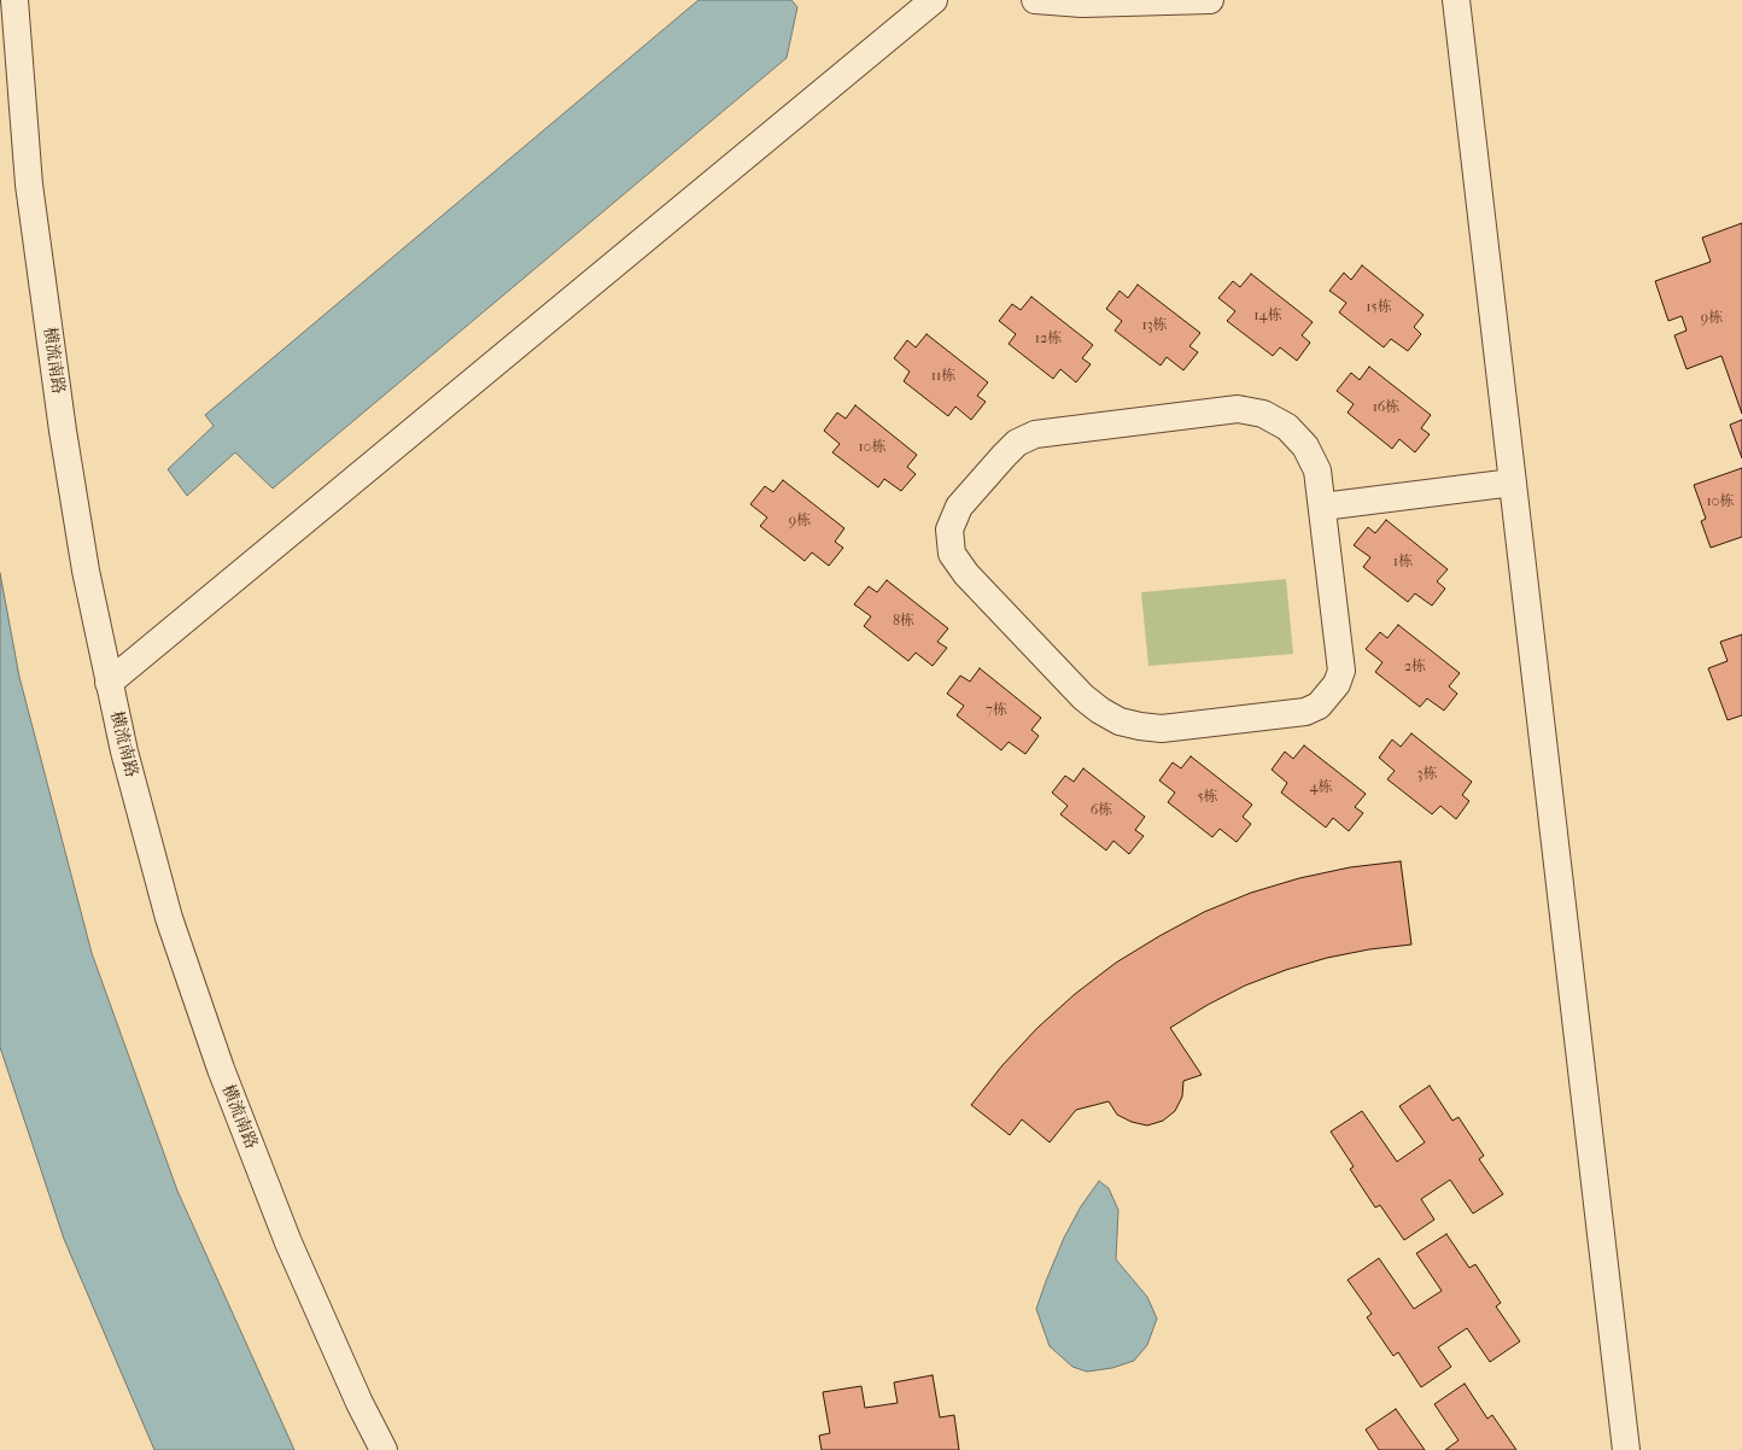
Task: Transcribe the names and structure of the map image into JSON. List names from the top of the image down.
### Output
{
  "streets": {
    "street": ["横流南路"]
  },
  "house_numbers": [
    "15栋",
    "14栋",
    "9栋",
    "13栋",
    "12栋",
    "11栋",
    "16栋",
    "10栋",
    "10栋",
    "9栋",
    "1栋",
    "8栋",
    "2栋",
    "7栋",
    "3栋",
    "4栋",
    "5栋",
    "6栋"
  ]
}
